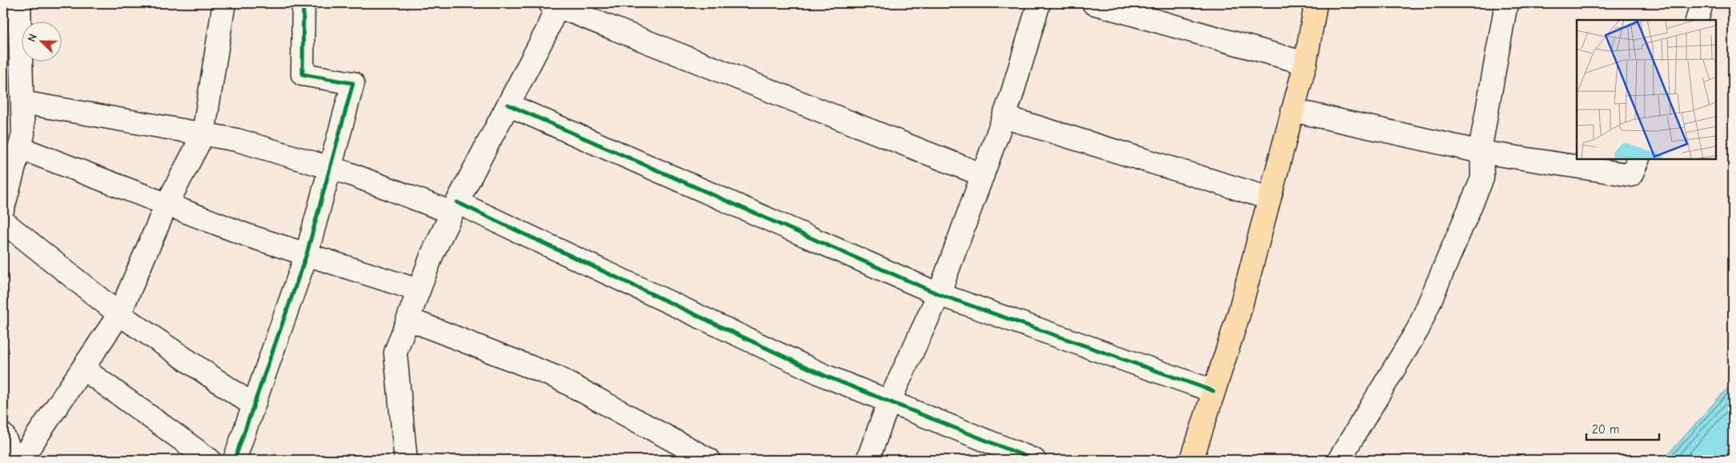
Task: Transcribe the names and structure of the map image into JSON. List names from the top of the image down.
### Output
{
  "scale_bar": "20 m",
  "north": "left"
}
